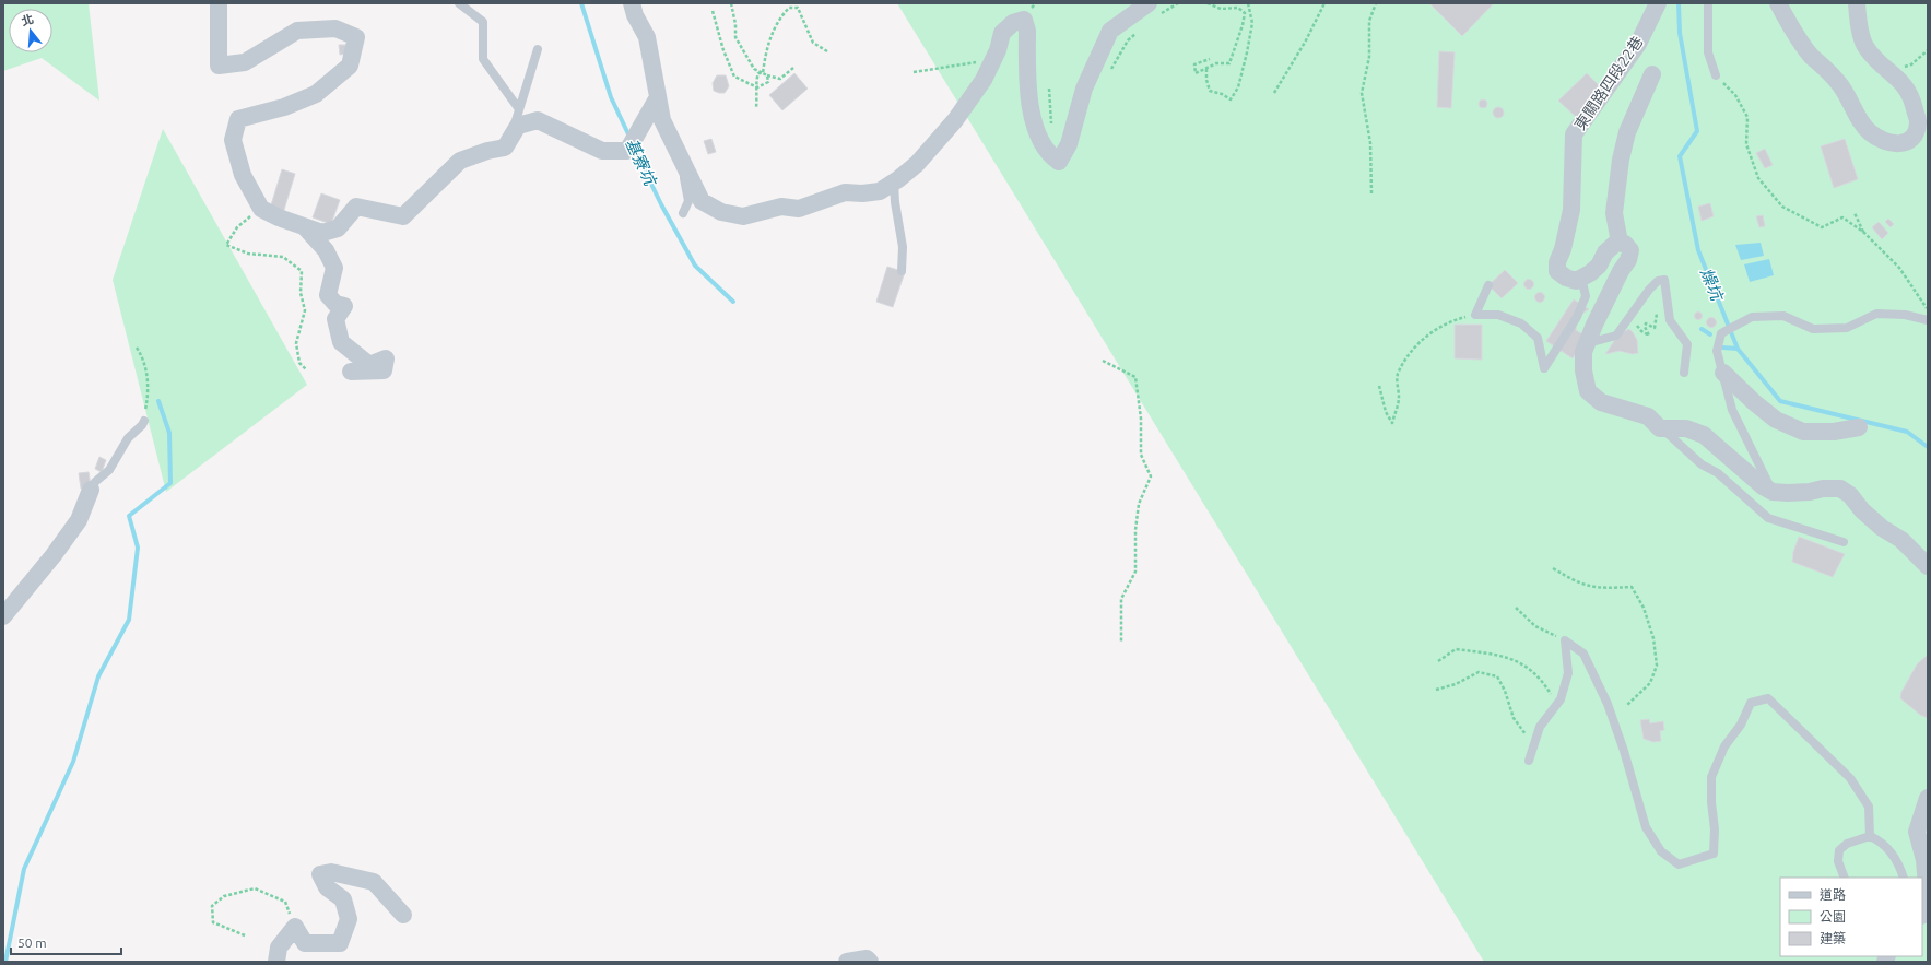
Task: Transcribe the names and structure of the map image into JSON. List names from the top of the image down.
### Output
{
  "streets": {
    "street": ["東關路四段22巷"]
  },
  "water": ["基寮坑", "燥坑"],
  "legend": ["道路", "公園", "建築"],
  "scale_bar": "50 m",
  "north": "top"
}
